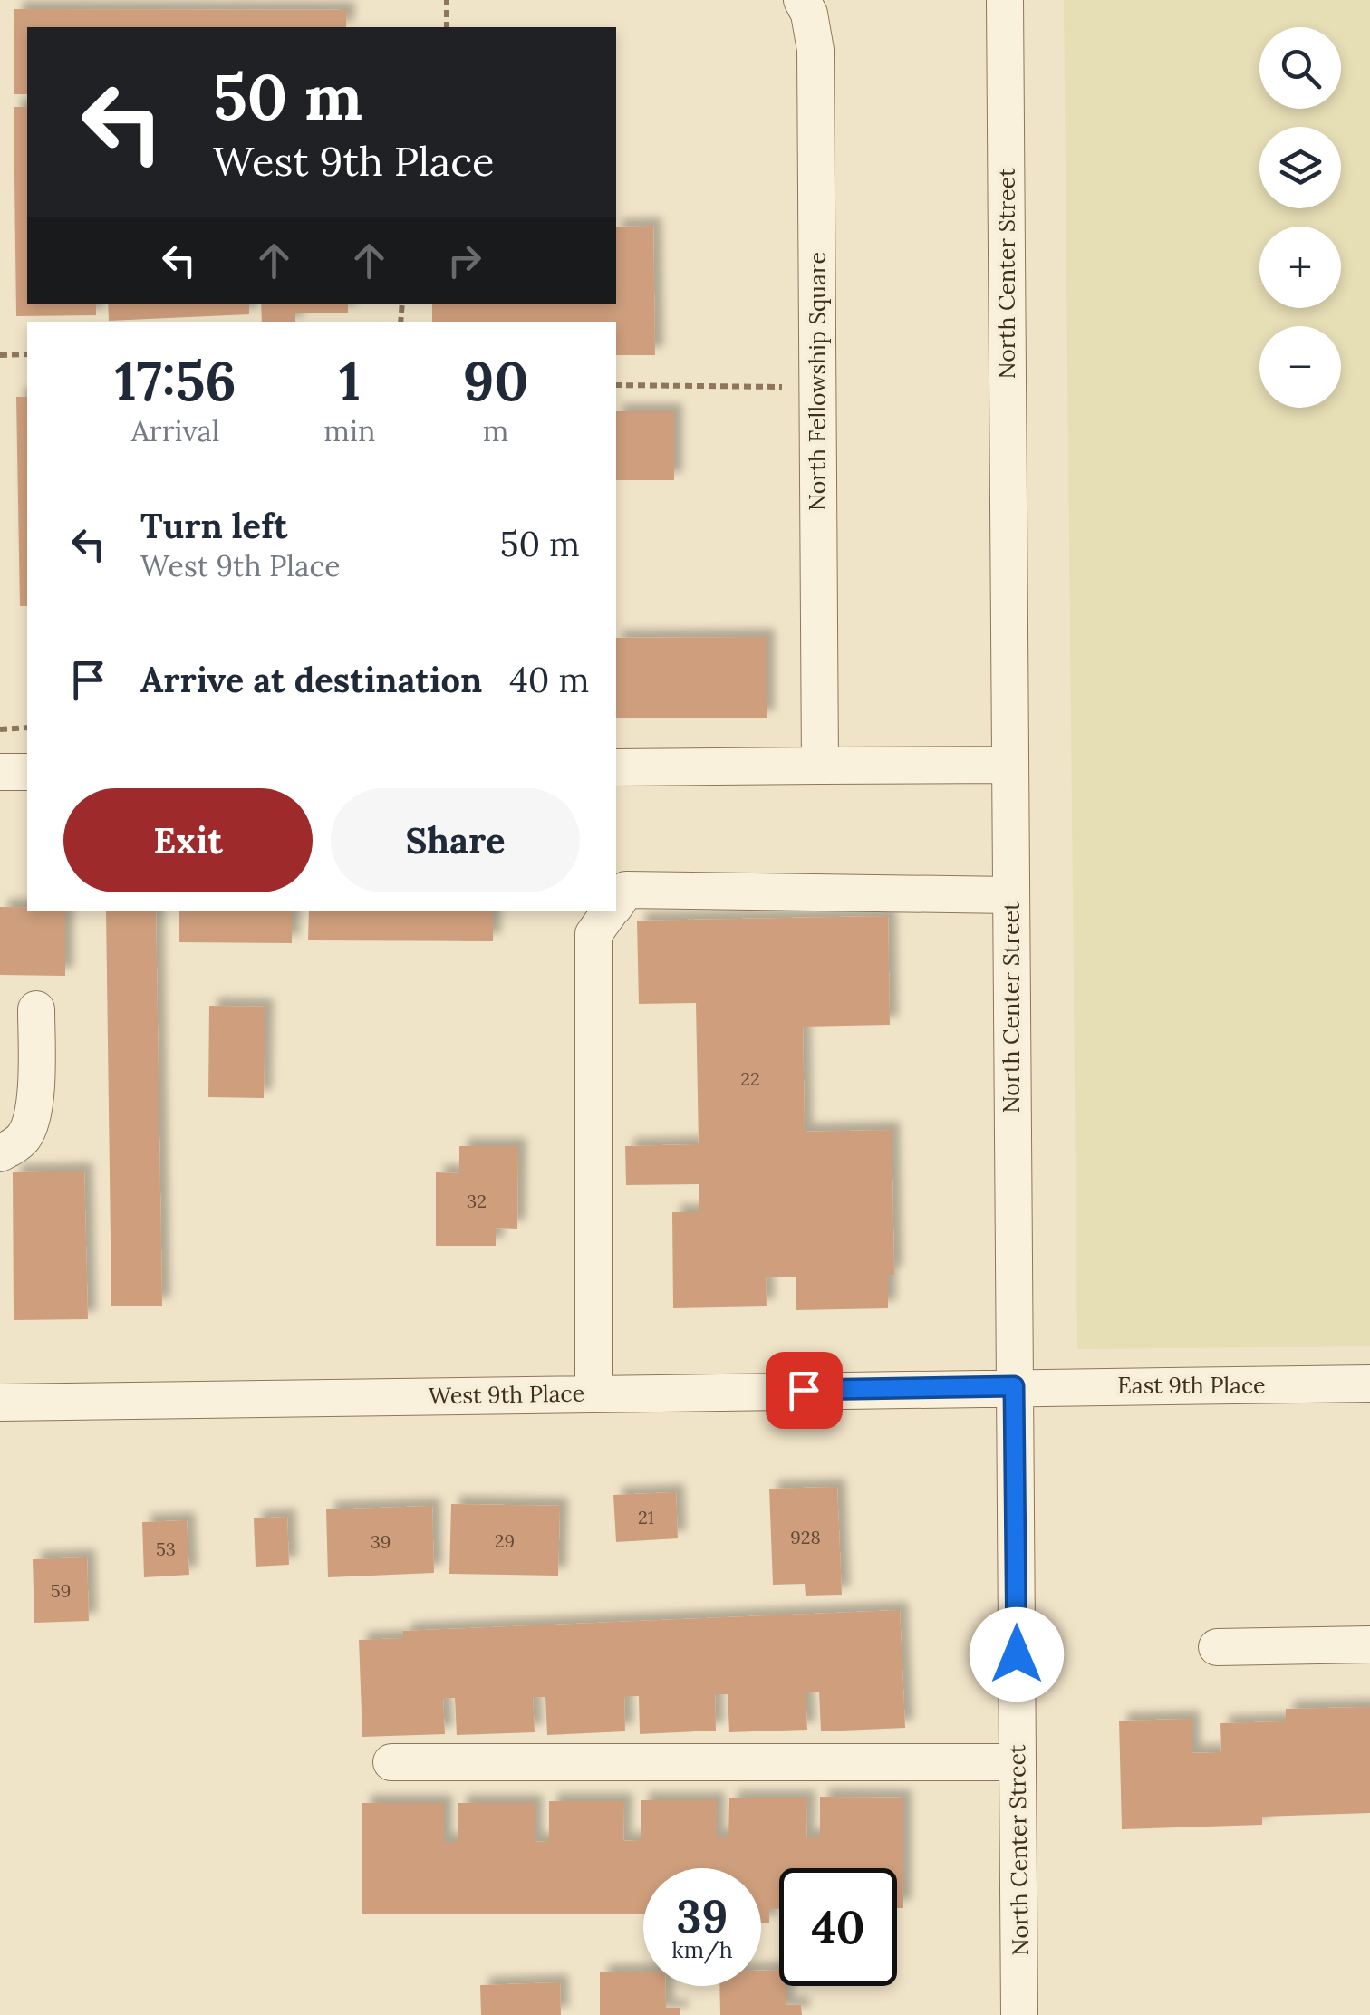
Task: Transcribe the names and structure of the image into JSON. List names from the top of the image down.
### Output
{
  "streets": {
    "street": [
      "North Center Street",
      "North Fellowship Square",
      "East 9th Place",
      "West 9th Place"
    ]
  },
  "crossings": [
    ["North Center Street", "East 9th Place"],
    ["North Center Street", "West 9th Place"],
    ["East 9th Place", "West 9th Place"]
  ],
  "house_numbers": [
    "22",
    "32",
    "21",
    "928",
    "29",
    "39",
    "53",
    "59"
  ],
  "page": {
    "map_buttons": ["+", "−"],
    "turn": ["50 m", "West 9th Place"],
    "eta": [
      "17:56",
      "Arrival",
      "1",
      "min",
      "90",
      "m"
    ],
    "list": [
      {
        "name": "Turn left",
        "note": "West 9th Place",
        "value": "50 m"
      },
      {
        "name": "Arrive at destination",
        "value": "40 m"
      }
    ],
    "buttons": ["Exit", "Share"],
    "speed": "39 km/h",
    "limit": "40"
  }
}
